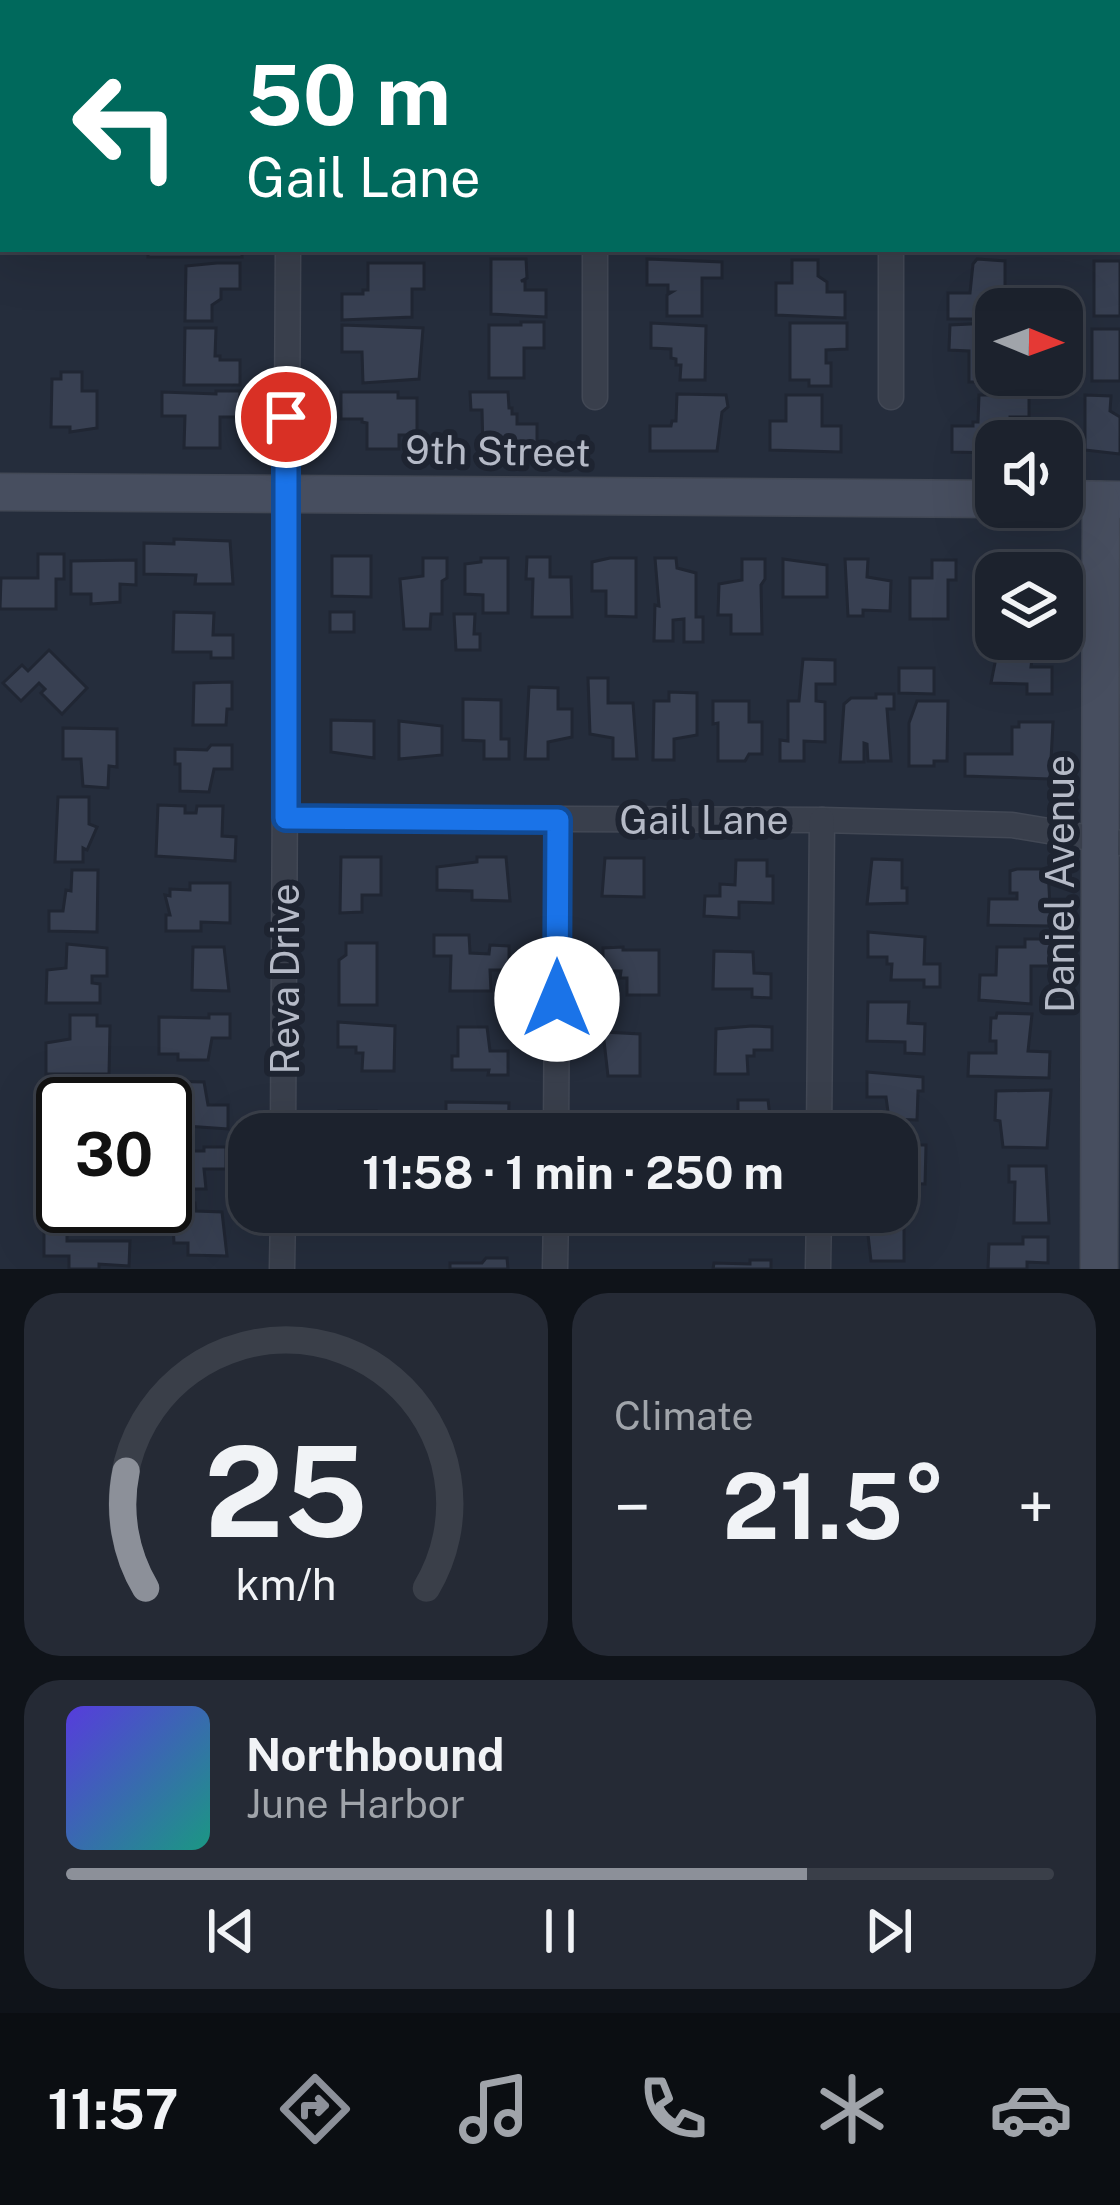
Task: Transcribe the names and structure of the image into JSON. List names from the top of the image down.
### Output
{
  "streets": {
    "street": [
      "9th Street",
      "Gail Lane",
      "Daniel Avenue",
      "Reva Drive"
    ]
  },
  "crossings": [
    ["9th Street", "Reva Drive"],
    ["Gail Lane", "Daniel Avenue"],
    ["Gail Lane", "Reva Drive"]
  ],
  "north": "right",
  "page": {
    "turn": ["50 m", "Gail Lane"],
    "limit": "30",
    "trip": "11:58 · 1 min · 250 m",
    "tile": "Climate",
    "heat": ["−", "21.5°", "+"],
    "song": ["Northbound", "June Harbor"],
    "tabs": "11:57",
    "gauge": ["25", "km/h"]
  }
}
